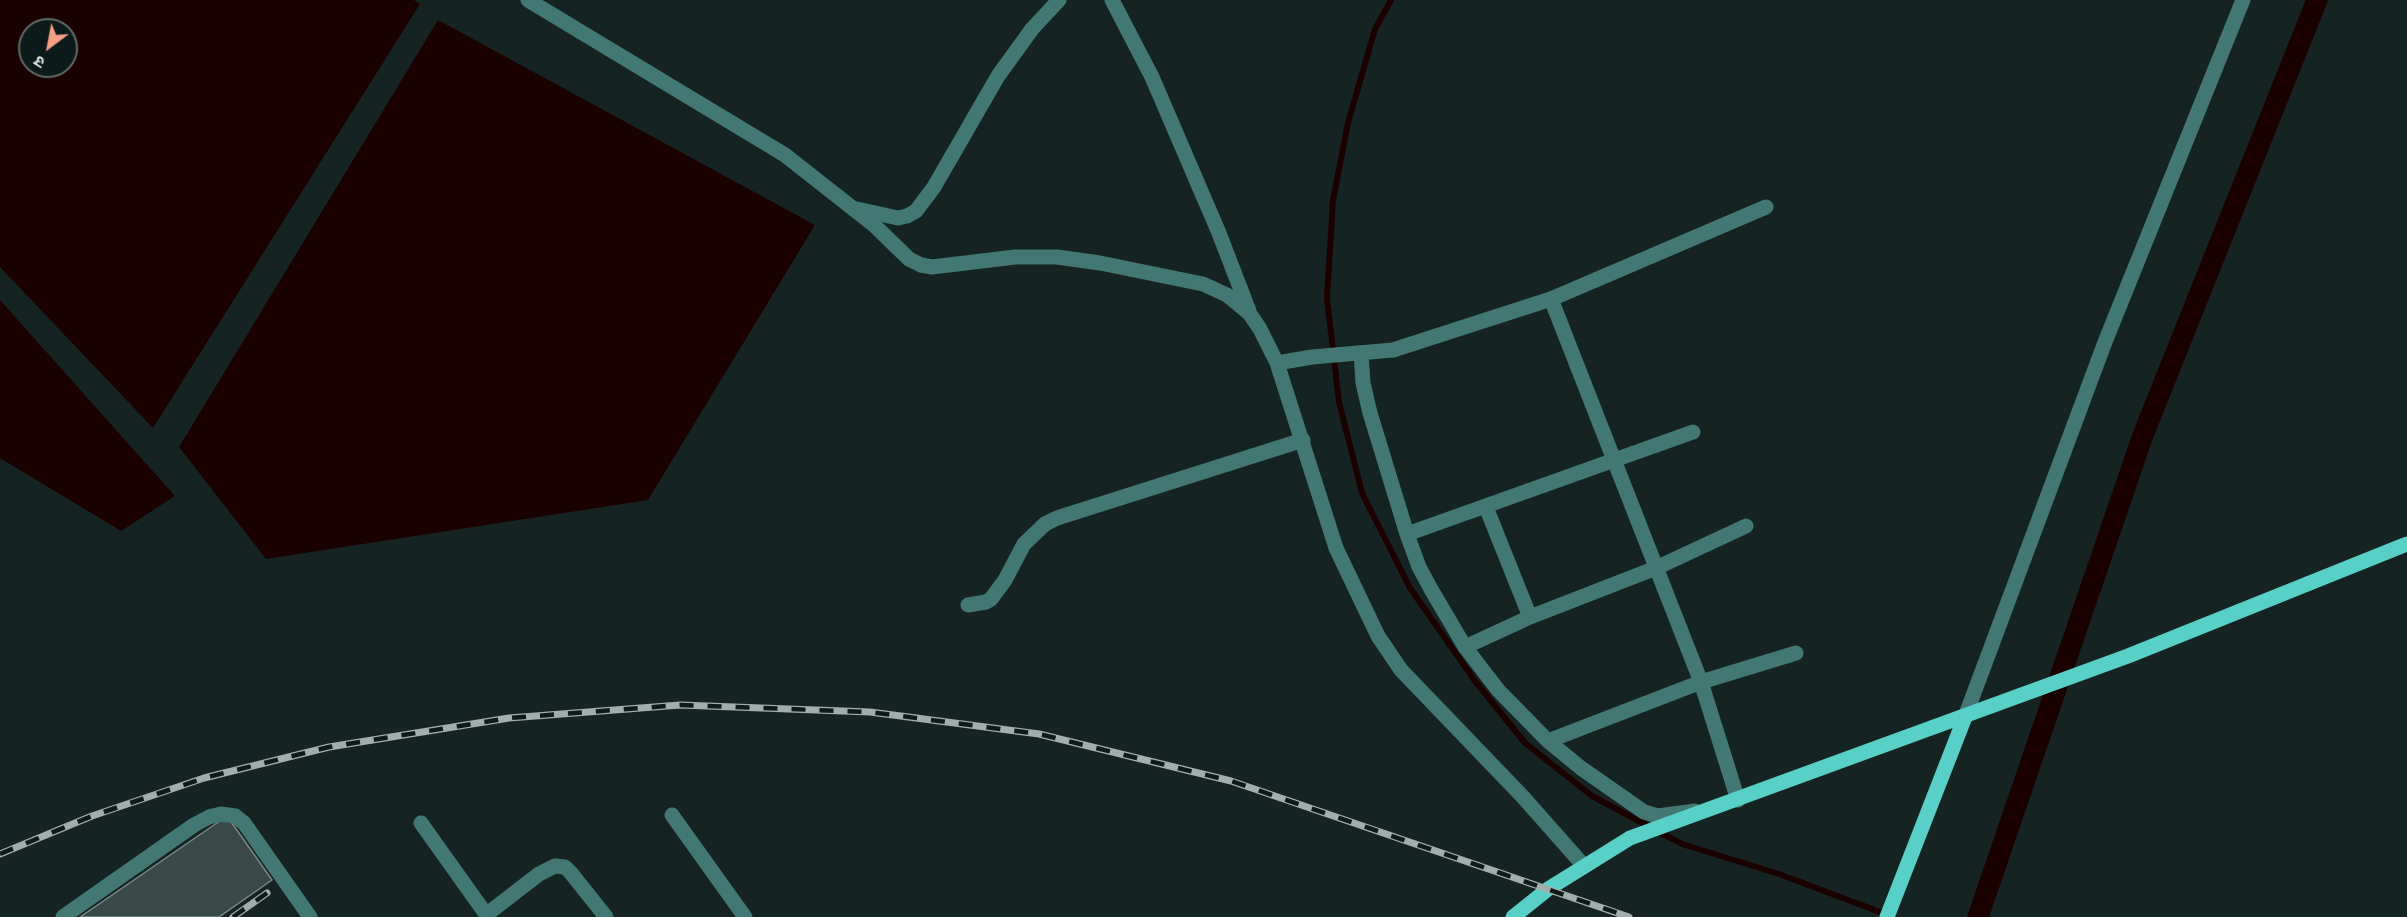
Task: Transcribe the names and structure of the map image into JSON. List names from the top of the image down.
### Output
{
  "north": "bottom left"
}
